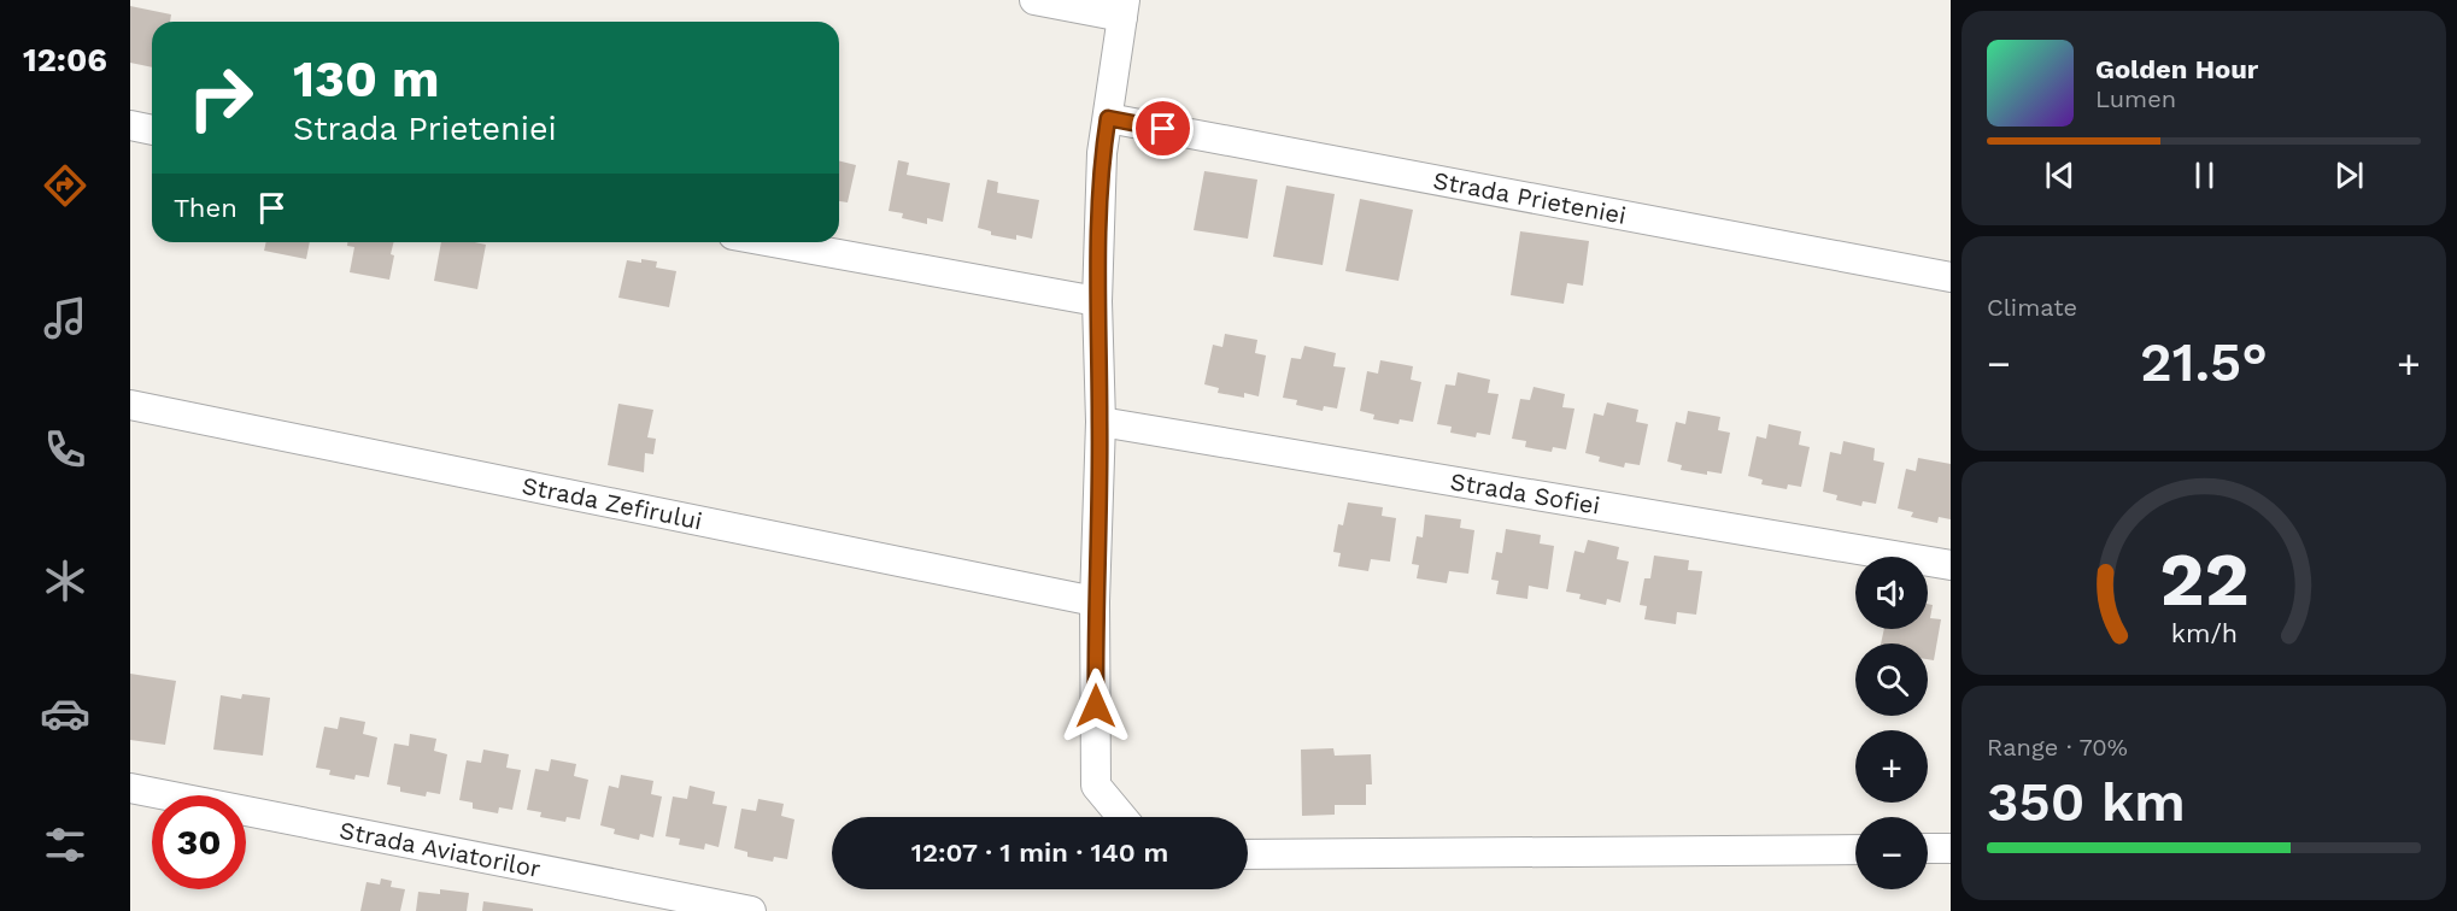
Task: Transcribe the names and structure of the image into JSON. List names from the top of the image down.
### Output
{
  "streets": {
    "street": [
      "Strada Prieteniei",
      "Strada Sofiei",
      "Strada Zefirului",
      "Strada Aviatorilor"
    ]
  },
  "page": {
    "tabs": "12:06",
    "turn": ["130 m", "Strada Prieteniei"],
    "song": ["Golden Hour", "Lumen"],
    "then": "Then",
    "tile": [
      "Climate",
      ["Range · 70%", "350 km"]
    ],
    "heat": ["−", "21.5°", "+"],
    "map_buttons": ["+", "−"],
    "limit": "30",
    "trip": "12:07 · 1 min · 140 m",
    "gauge": ["22", "km/h"]
  }
}
